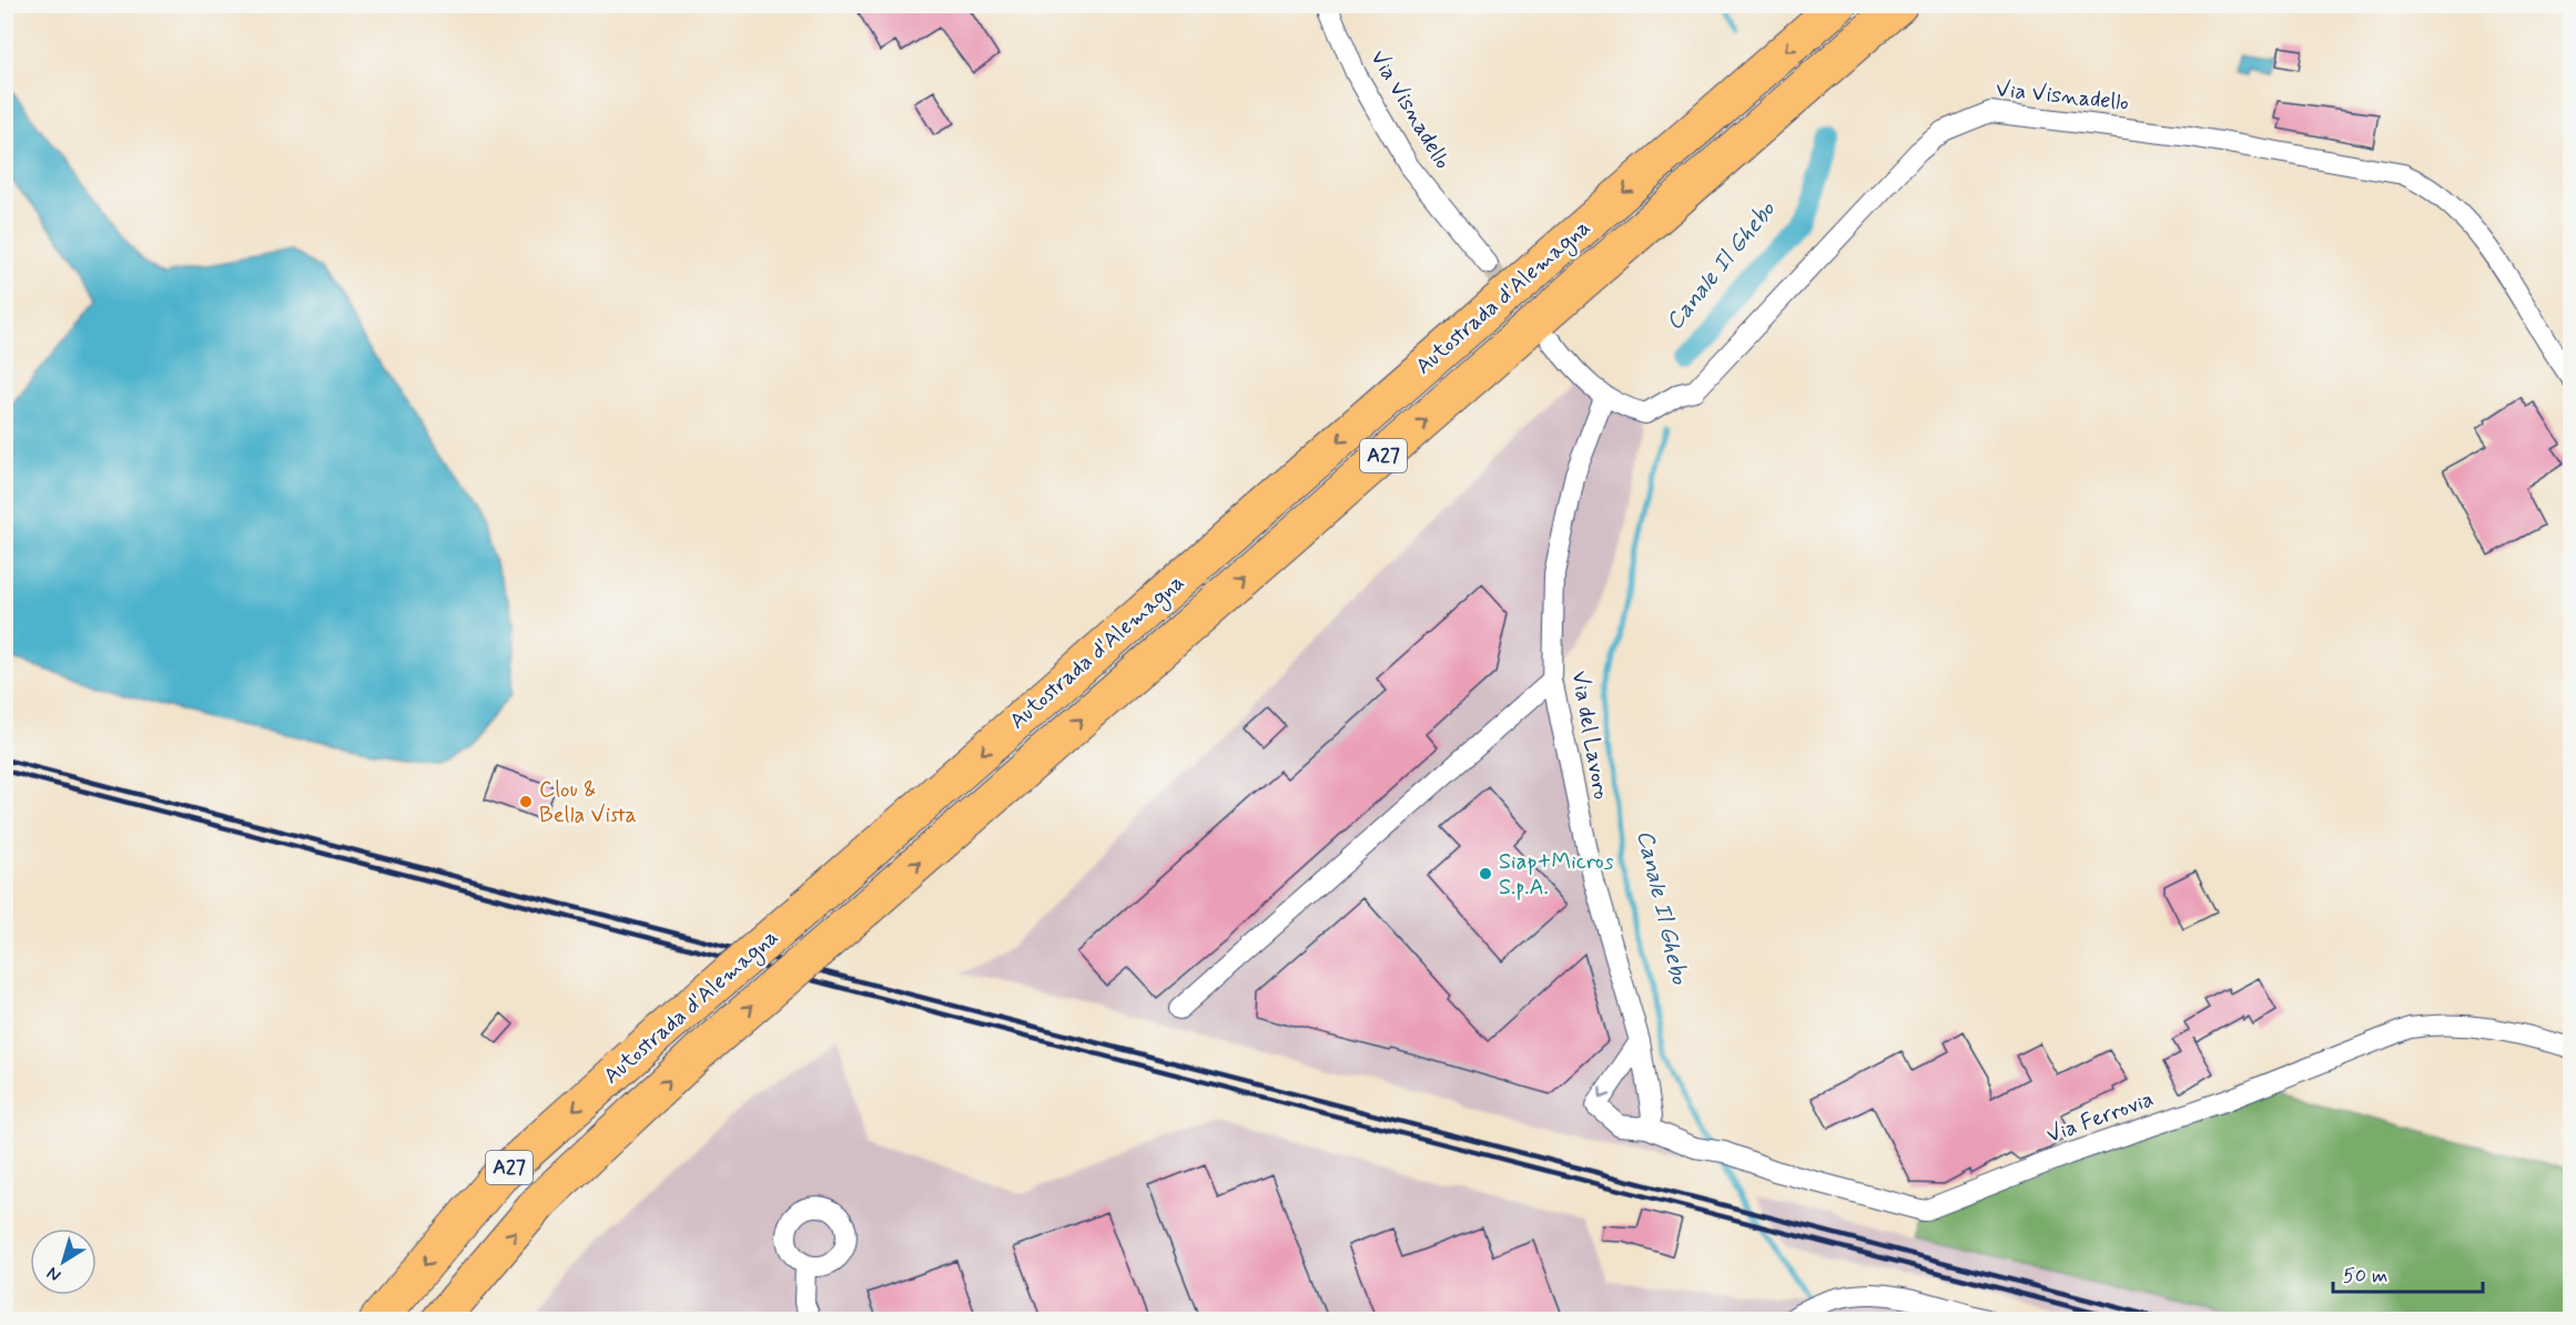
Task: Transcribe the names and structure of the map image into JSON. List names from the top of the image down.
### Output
{
  "streets": {
    "highway": ["Autostrada d'Alemagna", "A27"],
    "street": ["Via Visnadello", "Via del Lavoro", "Via Ferrovia"]
  },
  "crossings": [
    ["Via Visnadello", "Via del Lavoro"],
    ["Via del Lavoro", "Via Ferrovia"]
  ],
  "water": ["Canale Il Ghebo"],
  "places": ["Clou & Bella Vista", "Siap+Micros S.p.A."],
  "scale_bar": "50 m",
  "north": "bottom left"
}
